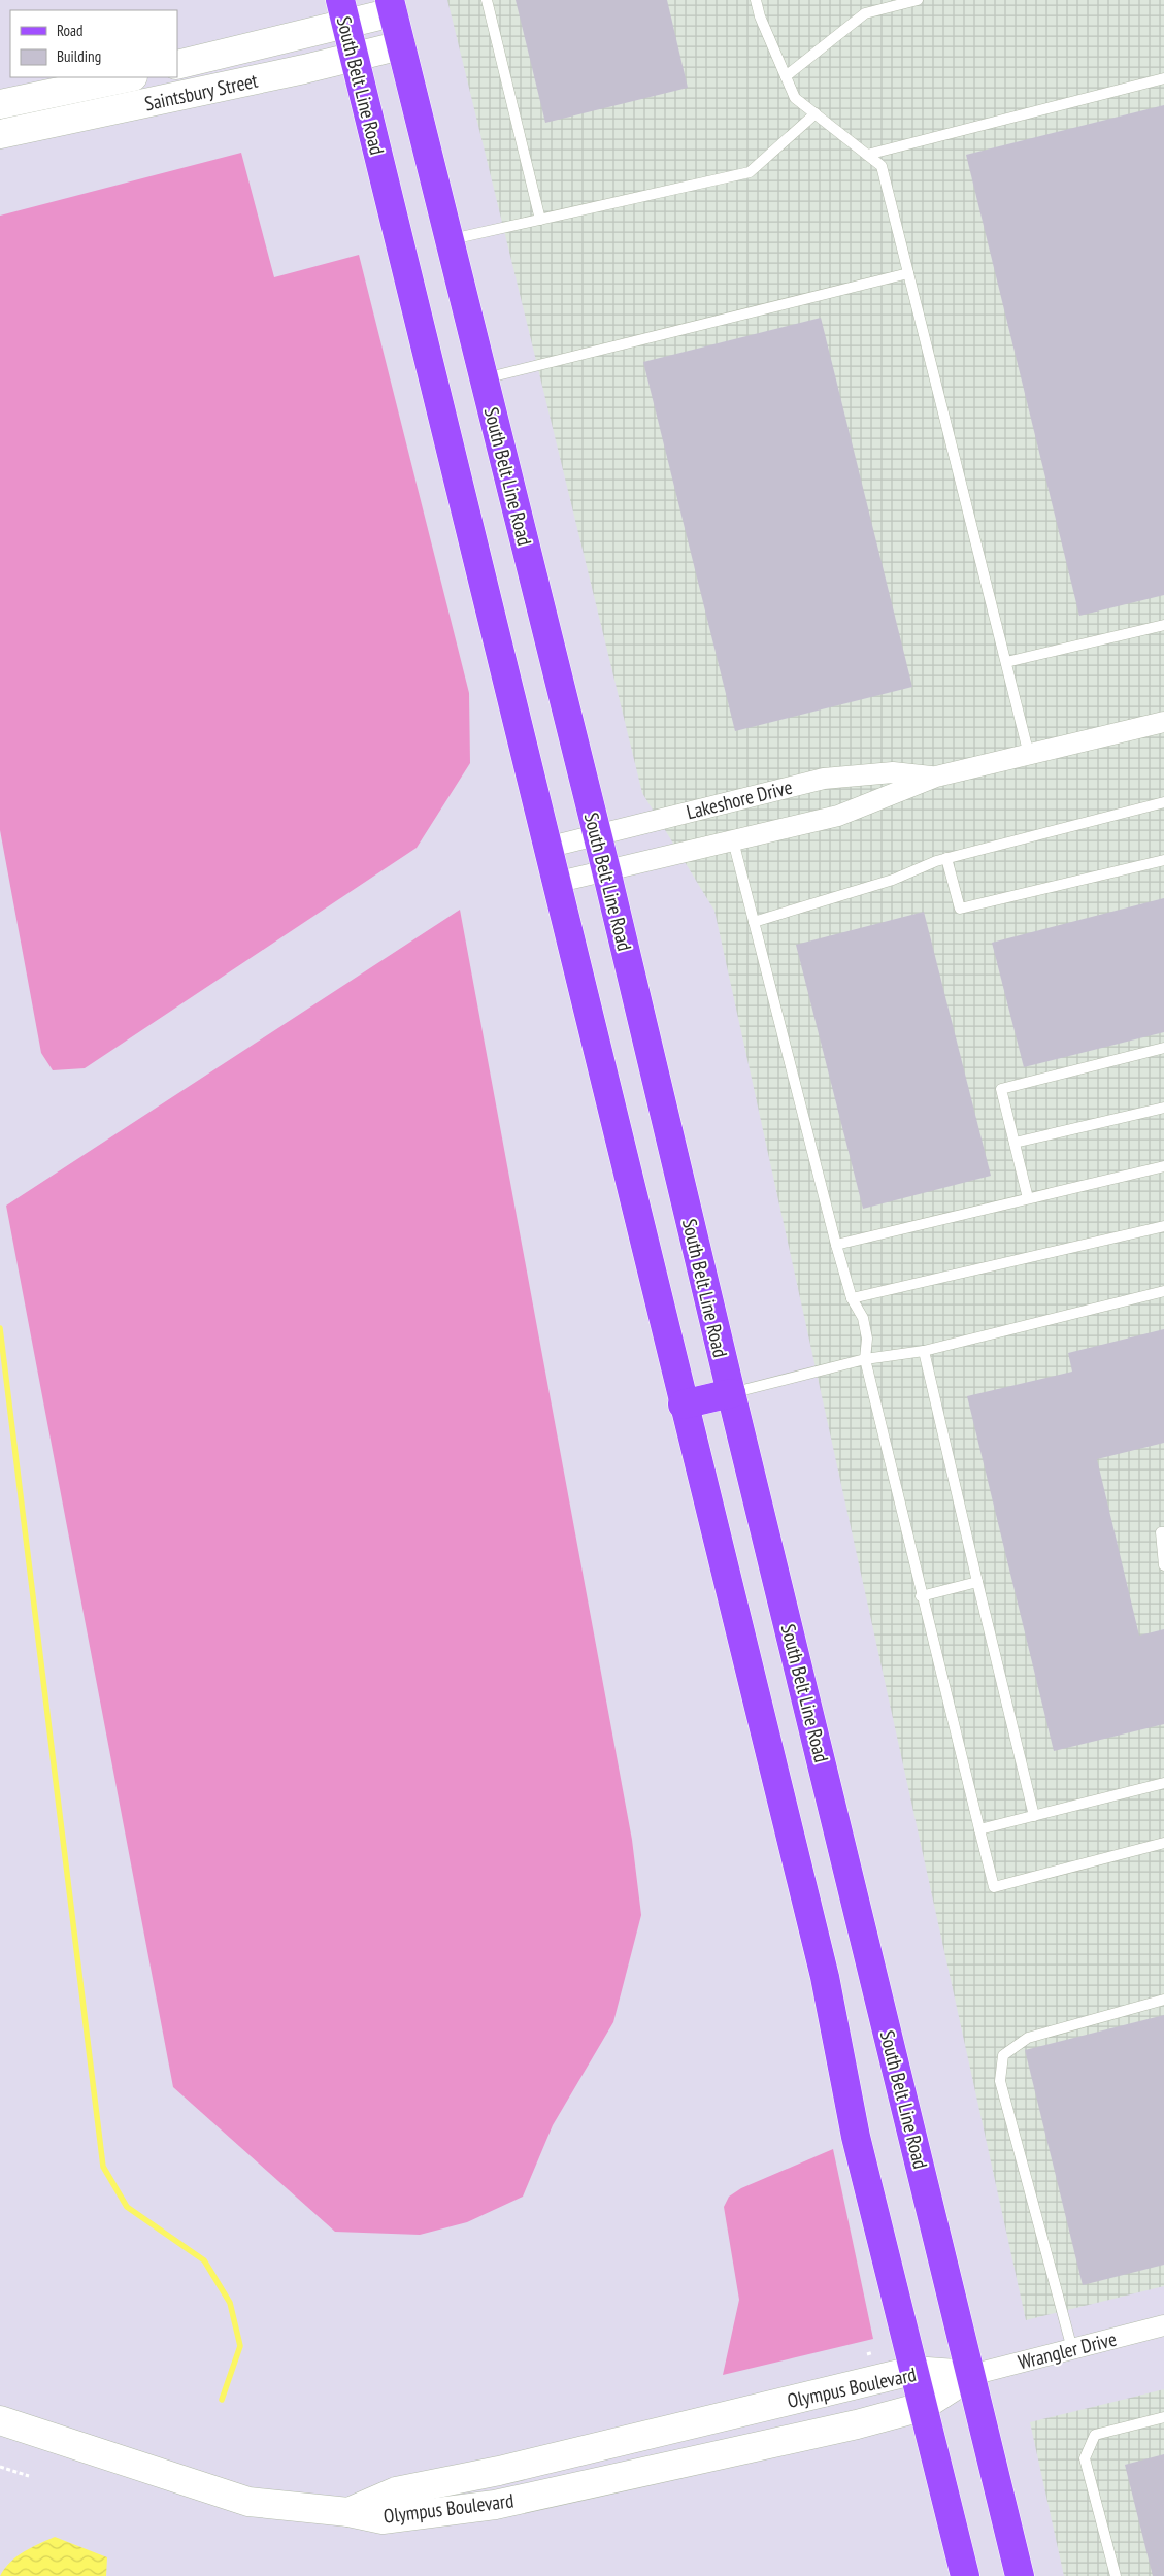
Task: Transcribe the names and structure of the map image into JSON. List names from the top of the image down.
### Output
{
  "streets": {
    "main road": ["South Belt Line Road"],
    "street": [
      "Saintsbury Street",
      "Lakeshore Drive",
      "Wrangler Drive",
      "Olympus Boulevard"
    ]
  },
  "crossings": [
    ["South Belt Line Road", "Saintsbury Street"],
    ["South Belt Line Road", "Lakeshore Drive"],
    ["South Belt Line Road", "Wrangler Drive"],
    ["South Belt Line Road", "Olympus Boulevard"],
    ["Wrangler Drive", "Olympus Boulevard"]
  ],
  "legend": ["Road", "Building"]
}
